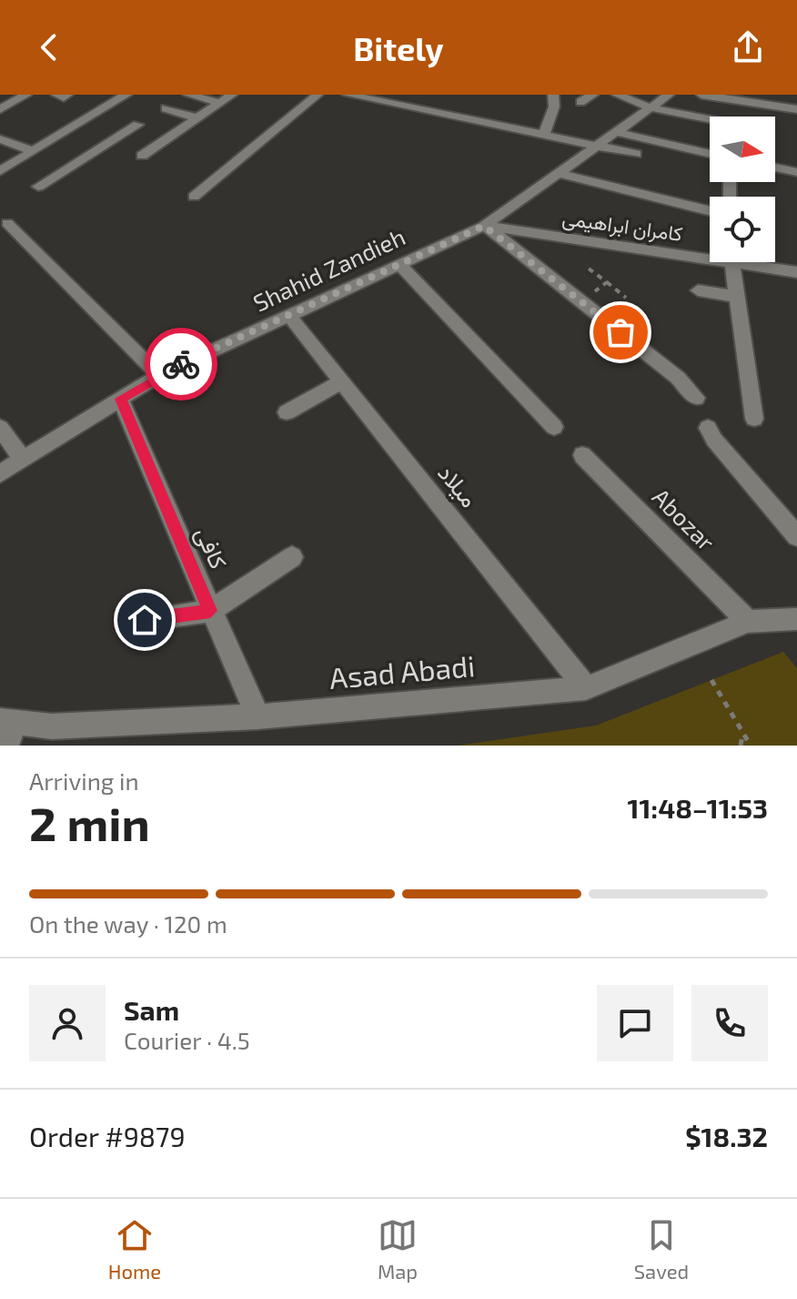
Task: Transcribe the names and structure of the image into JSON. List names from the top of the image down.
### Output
{
  "streets": {
    "street": [
      "کامران ابراهیمی",
      "Shahid Zandieh",
      "میلاد",
      "Abozar",
      "کافی",
      "Asad Abadi"
    ]
  },
  "crossings": [
    ["کامران ابراهیمی", "Shahid Zandieh"],
    ["Shahid Zandieh", "میلاد"],
    ["Shahid Zandieh", "کافی"],
    ["میلاد", "Asad Abadi"],
    ["Abozar", "Asad Abadi"],
    ["کافی", "Asad Abadi"]
  ],
  "north": "right",
  "page": {
    "header": "Bitely",
    "heading": ["2 min", "Arriving in", "11:48–11:53"],
    "panel": [
      "Sam",
      "Courier · 4.5",
      "Order #9879",
      "$18.32"
    ],
    "bar": "On the way · 120 m",
    "tabs": ["Home", "Map", "Saved"]
  }
}
